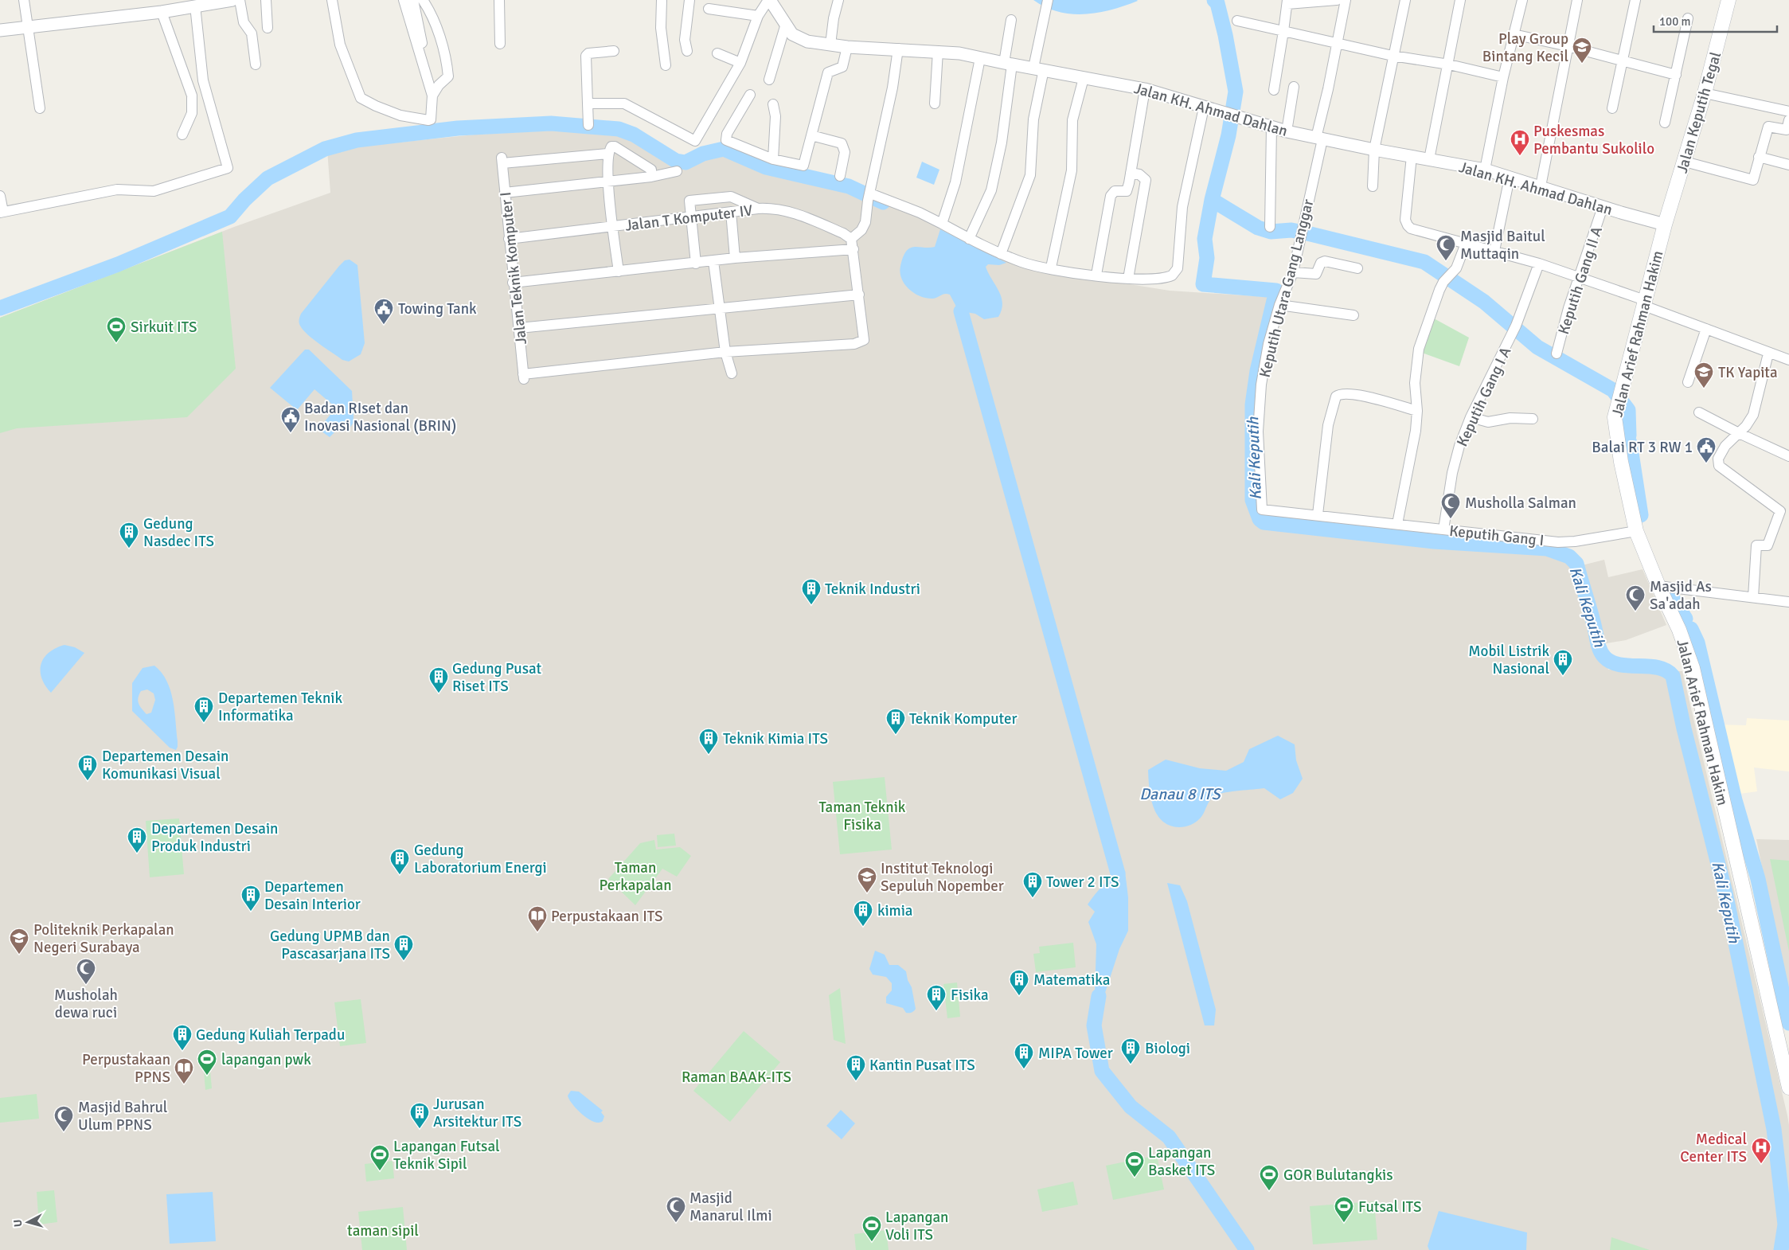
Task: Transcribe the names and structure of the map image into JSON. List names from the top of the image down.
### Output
{
  "streets": {
    "main road": ["Jalan Keputih Tegal", "Jalan Arief Rahman Hakim"],
    "street": [
      "Jalan KH. Ahmad Dahlan",
      "Jalan T Komputer IV",
      "Jalan Teknik Komputer I",
      "Keputih Gang II A",
      "Keputih Utara Gang Langgar",
      "Keputih Gang I A",
      "Keputih Gang I"
    ]
  },
  "crossings": [
    ["Jalan KH. Ahmad Dahlan", "Jalan Keputih Tegal"],
    ["Jalan KH. Ahmad Dahlan", "Keputih Gang II A"],
    ["Jalan KH. Ahmad Dahlan", "Keputih Utara Gang Langgar"],
    ["Jalan KH. Ahmad Dahlan", "Jalan Arief Rahman Hakim"],
    ["Jalan Keputih Tegal", "Jalan Arief Rahman Hakim"],
    ["Jalan T Komputer IV", "Jalan Teknik Komputer I"],
    ["Keputih Utara Gang Langgar", "Keputih Gang I"],
    ["Jalan Arief Rahman Hakim", "Keputih Gang I"],
    ["Keputih Gang I A", "Keputih Gang I"]
  ],
  "water": ["Kali Keputih", "Danau 8 ITS"],
  "parks": [
    "Taman Teknik Fisika",
    "Taman Perkapalan",
    "Raman BAAK-ITS",
    "taman sipil"
  ],
  "places": {
    "school or university": [
      "Play Group Bintang Kecil",
      "TK Yapita",
      "Institut Teknologi Sepuluh Nopember",
      "Politeknik Perkapalan Negeri Surabaya"
    ],
    "hospital": ["Puskesmas Pembantu Sukolilo", "Medical Center ITS"],
    "mosque": [
      "Masjid Baitul Muttaqin",
      "Musholla Salman",
      "Masjid As Sa'adah",
      "Musholah dewa ruci",
      "Masjid Bahrul Ulum PPNS",
      "Masjid Manarul Ilmi"
    ],
    "public building": ["Towing Tank", "Badan RIset dan Inovasi Nasional (BRIN)", "Balai RT 3 RW 1"],
    "sports": [
      "Sirkuit ITS",
      "lapangan pwk",
      "Lapangan Futsal Teknik Sipil",
      "Lapangan Basket ITS",
      "GOR Bulutangkis",
      "Futsal ITS",
      "Lapangan Voli ITS"
    ],
    "building": [
      "Gedung Nasdec ITS",
      "Teknik Industri",
      "Mobil Listrik Nasional",
      "Gedung Pusat Riset ITS",
      "Departemen Teknik Informatika",
      "Teknik Komputer",
      "Teknik Kimia ITS",
      "Departemen Desain Komunikasi Visual",
      "Departemen Desain Produk Industri",
      "Gedung Laboratorium Energi",
      "Tower 2 ITS",
      "Departemen Desain Interior",
      "kimia",
      "Gedung UPMB dan Pascasarjana ITS",
      "Matematika",
      "Fisika",
      "Gedung Kuliah Terpadu",
      "Biologi",
      "MIPA Tower",
      "Kantin Pusat ITS",
      "Jurusan Arsitektur ITS"
    ],
    "library": ["Perpustakaan ITS", "Perpustakaan PPNS"]
  },
  "scale_bar": "100 m",
  "north": "left"
}
